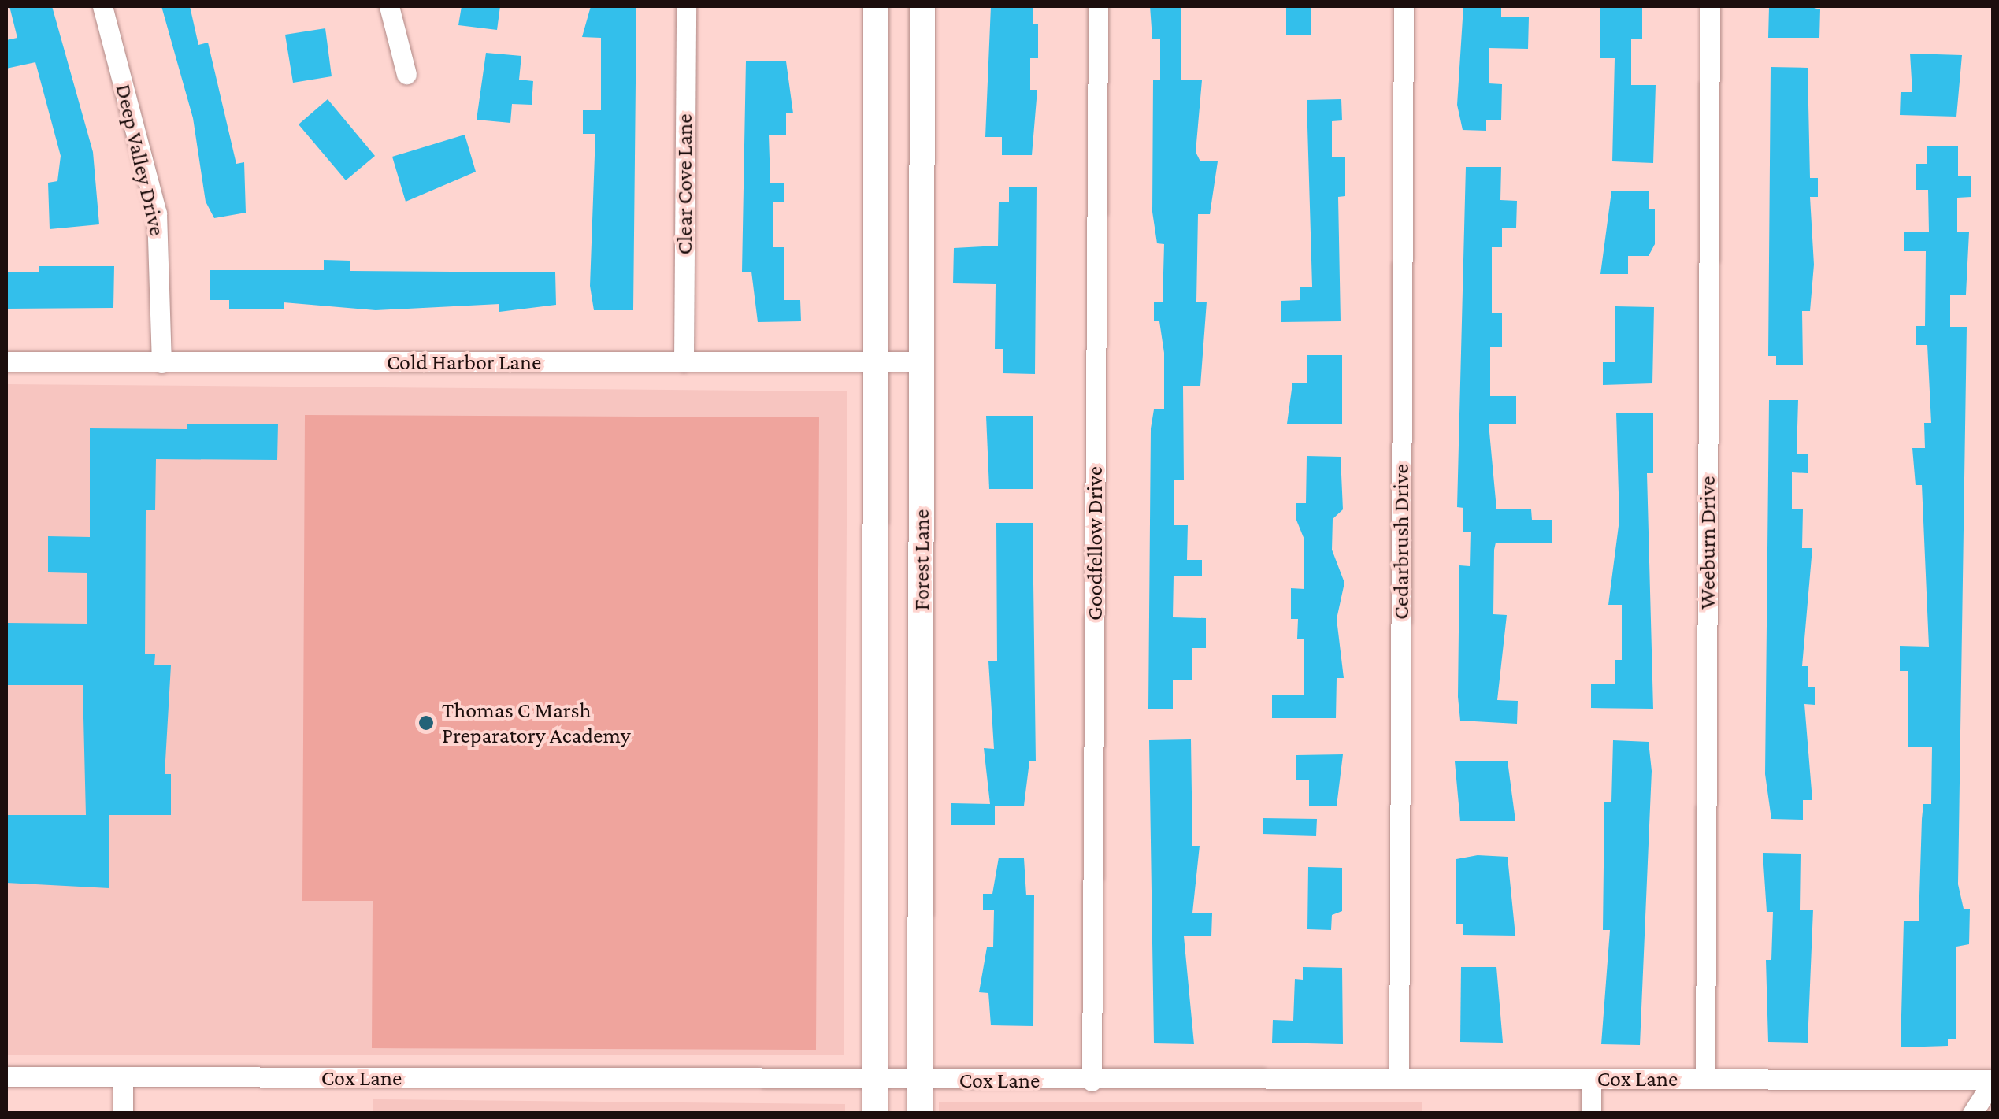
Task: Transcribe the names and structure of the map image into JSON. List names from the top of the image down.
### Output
{
  "streets": {
    "main road": ["Forest Lane"],
    "street": [
      "Deep Valley Drive",
      "Clear Cove Lane",
      "Cold Harbor Lane",
      "Cedarbrush Drive",
      "Weeburn Drive",
      "Goodfellow Drive",
      "Cox Lane"
    ]
  },
  "crossings": [
    ["Deep Valley Drive", "Cold Harbor Lane"],
    ["Clear Cove Lane", "Cold Harbor Lane"],
    ["Cold Harbor Lane", "Forest Lane"],
    ["Cedarbrush Drive", "Cox Lane"],
    ["Weeburn Drive", "Cox Lane"],
    ["Goodfellow Drive", "Cox Lane"],
    ["Forest Lane", "Cox Lane"]
  ],
  "places": ["Thomas C Marsh Preparatory Academy"]
}
